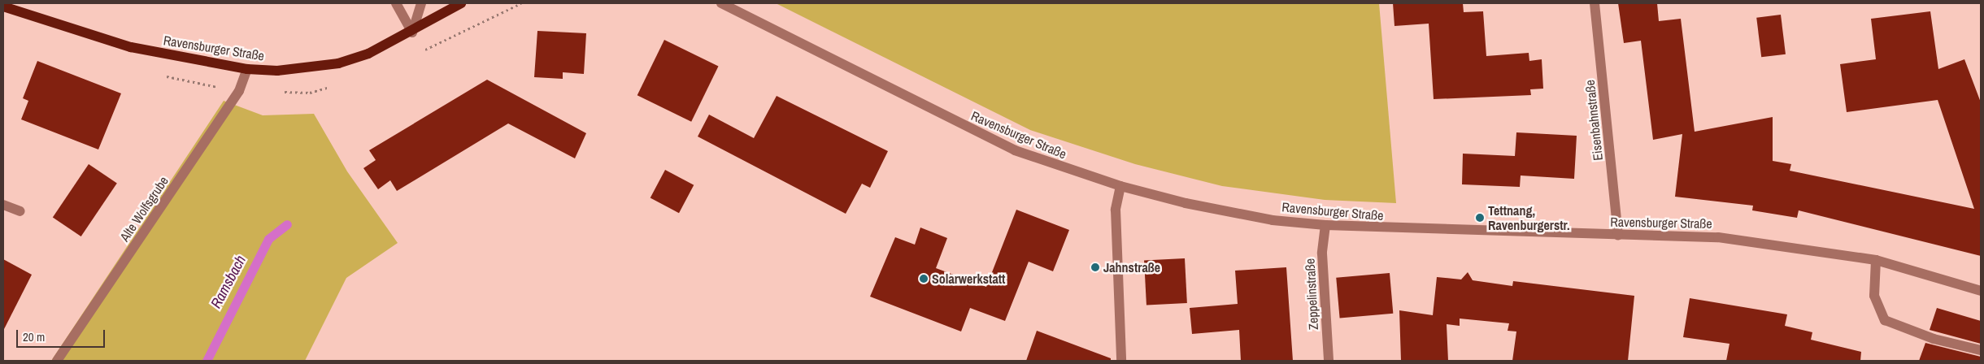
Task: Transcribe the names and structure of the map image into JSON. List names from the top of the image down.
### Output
{
  "streets": {
    "main road": ["Ravensburger Straße"],
    "street": ["Eisenbahnstraße", "Alte Wolfsgrube", "Zeppelinstraße"]
  },
  "crossings": [
    ["Ravensburger Straße", "Eisenbahnstraße"],
    ["Ravensburger Straße", "Alte Wolfsgrube"],
    ["Ravensburger Straße", "Zeppelinstraße"]
  ],
  "water": ["Ramsbach"],
  "places": ["Tettnang, Ravenburgerstr.", "Jahnstraße", "Solarwerkstatt"],
  "scale_bar": "20 m"
}
